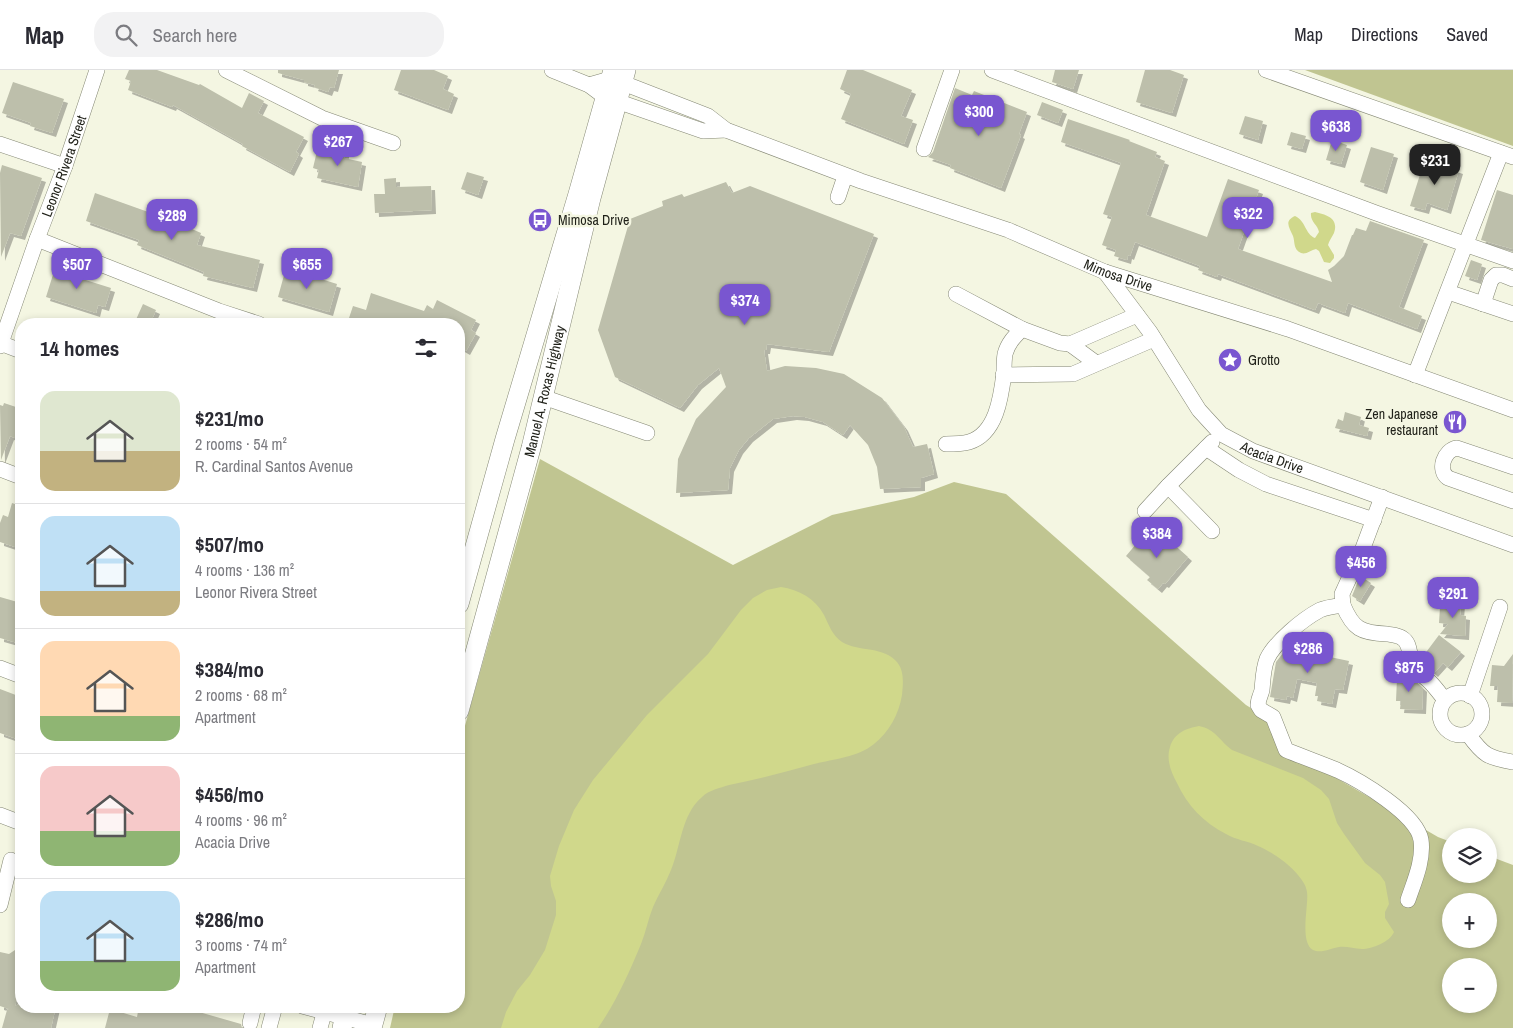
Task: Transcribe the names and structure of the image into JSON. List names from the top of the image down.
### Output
{
  "streets": {
    "main road": ["Manuel A. Roxas Highway"],
    "street": ["Leonor Rivera Street", "Mimosa Drive", "Acacia Drive"]
  },
  "crossings": [
    ["Mimosa Drive", "Manuel A. Roxas Highway"],
    ["Mimosa Drive", "Acacia Drive"]
  ],
  "places": {
    "bus stop": ["Mimosa Drive"],
    "place": ["Grotto"],
    "restaurant": ["Zen Japanese restaurant"]
  },
  "page": {
    "header": "Map",
    "search": "Search here",
    "nav": ["Map", "Directions", "Saved"],
    "price": [
      "$300",
      "$638",
      "$267",
      "$231",
      "$322",
      "$289",
      "$507",
      "$655",
      "$374",
      "$384",
      "$456",
      "$291",
      "$286",
      "$875"
    ],
    "heading": "14 homes",
    "list": [
      {
        "name": "$231/mo",
        "note": "2 rooms · 54 m² · R. Cardinal Santos Avenue"
      },
      {
        "name": "$507/mo",
        "note": "4 rooms · 136 m² · Leonor Rivera Street"
      },
      {
        "name": "$384/mo",
        "note": "2 rooms · 68 m² · Apartment"
      },
      {
        "name": "$456/mo",
        "note": "4 rooms · 96 m² · Acacia Drive"
      },
      {
        "name": "$286/mo",
        "note": "3 rooms · 74 m² · Apartment"
      }
    ],
    "map_buttons": ["+", "−"]
  }
}
